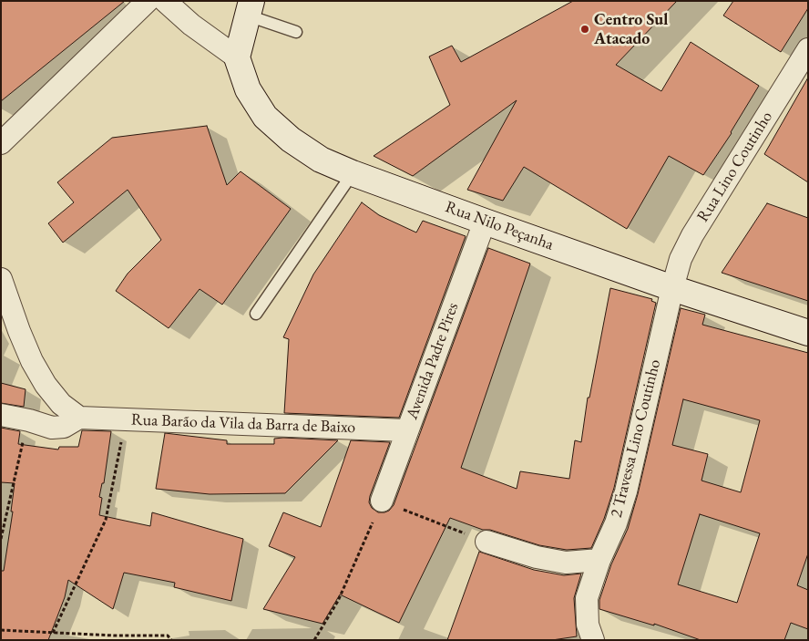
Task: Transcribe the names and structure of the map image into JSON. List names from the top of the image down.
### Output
{
  "streets": {
    "main road": ["Rua Nilo Peçanha"],
    "street": [
      "Rua Lino Coutinho",
      "Avenida Padre Pires",
      "Rua Barão da Vila da Barra de Baixo",
      "2 Travessa Lino Coutinho"
    ]
  },
  "crossings": [
    ["Rua Lino Coutinho", "Rua Nilo Peçanha"],
    ["Rua Lino Coutinho", "2 Travessa Lino Coutinho"],
    ["Rua Nilo Peçanha", "Avenida Padre Pires"],
    ["Rua Nilo Peçanha", "2 Travessa Lino Coutinho"],
    ["Avenida Padre Pires", "Rua Barão da Vila da Barra de Baixo"]
  ],
  "places": ["Centro Sul Atacado"]
}
